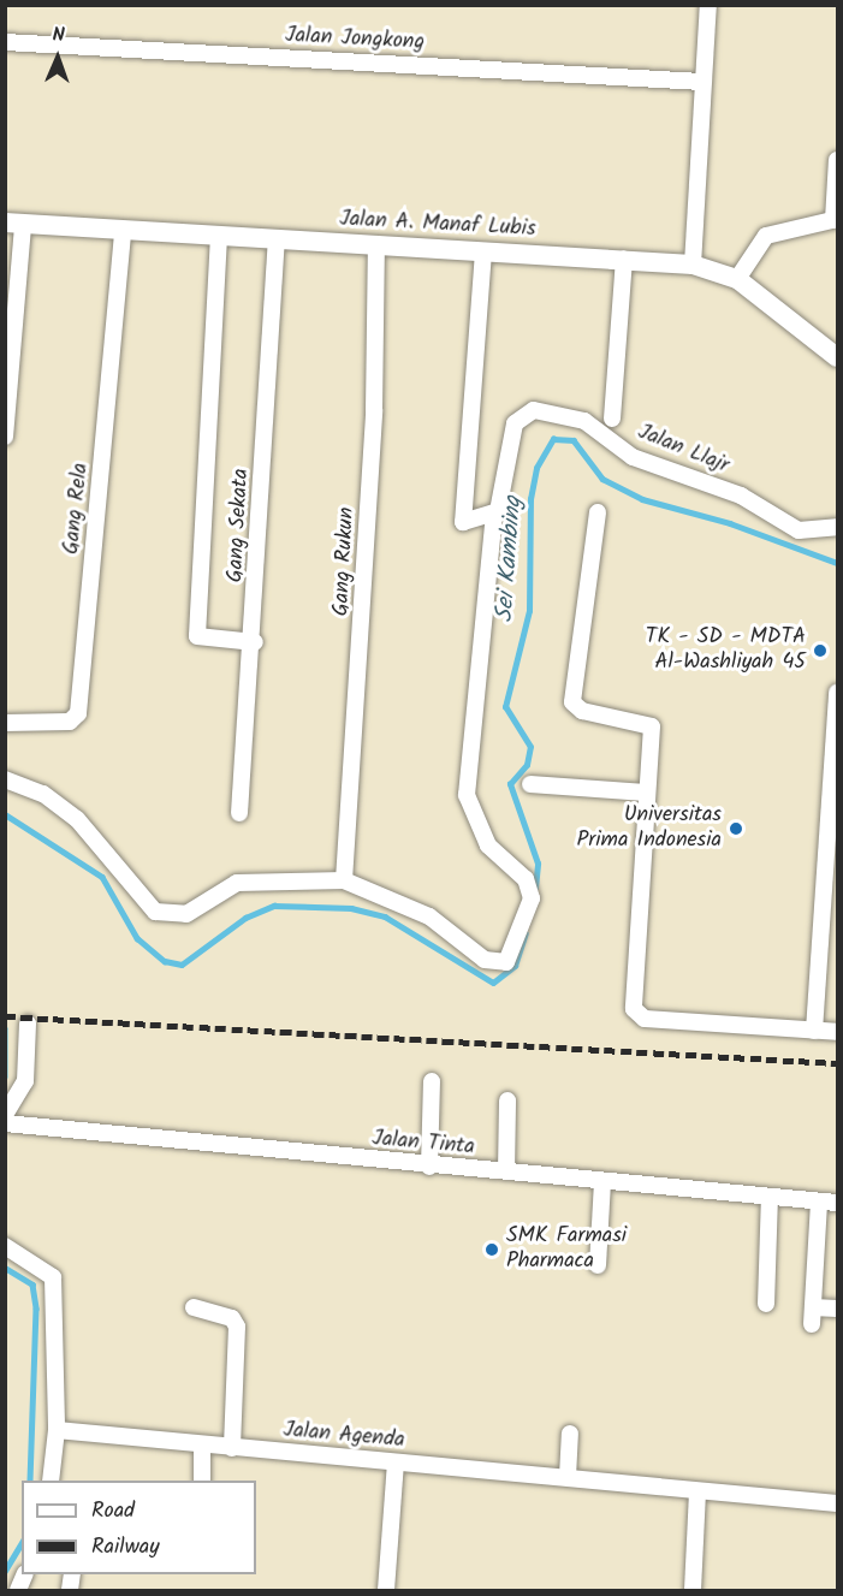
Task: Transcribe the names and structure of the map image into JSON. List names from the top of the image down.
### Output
{
  "streets": {
    "street": [
      "Jalan Jongkong",
      "Jalan A. Manaf Lubis",
      "Jalan Llajr",
      "Gang Rela",
      "Gang Sekata",
      "Gang Rukun",
      "Jalan Tinta",
      "Jalan Agenda"
    ]
  },
  "crossings": [
    ["Jalan A. Manaf Lubis", "Gang Rela"],
    ["Jalan A. Manaf Lubis", "Gang Sekata"],
    ["Jalan A. Manaf Lubis", "Gang Rukun"],
    ["Jalan Llajr", "Gang Rukun"]
  ],
  "water": ["Sei Kambing"],
  "places": ["TK - SD - MDTA Al-Washliyah 45", "Universitas Prima Indonesia", "SMK Farmasi Pharmaca"],
  "legend": ["Road", "Railway"],
  "north": "top"
}
